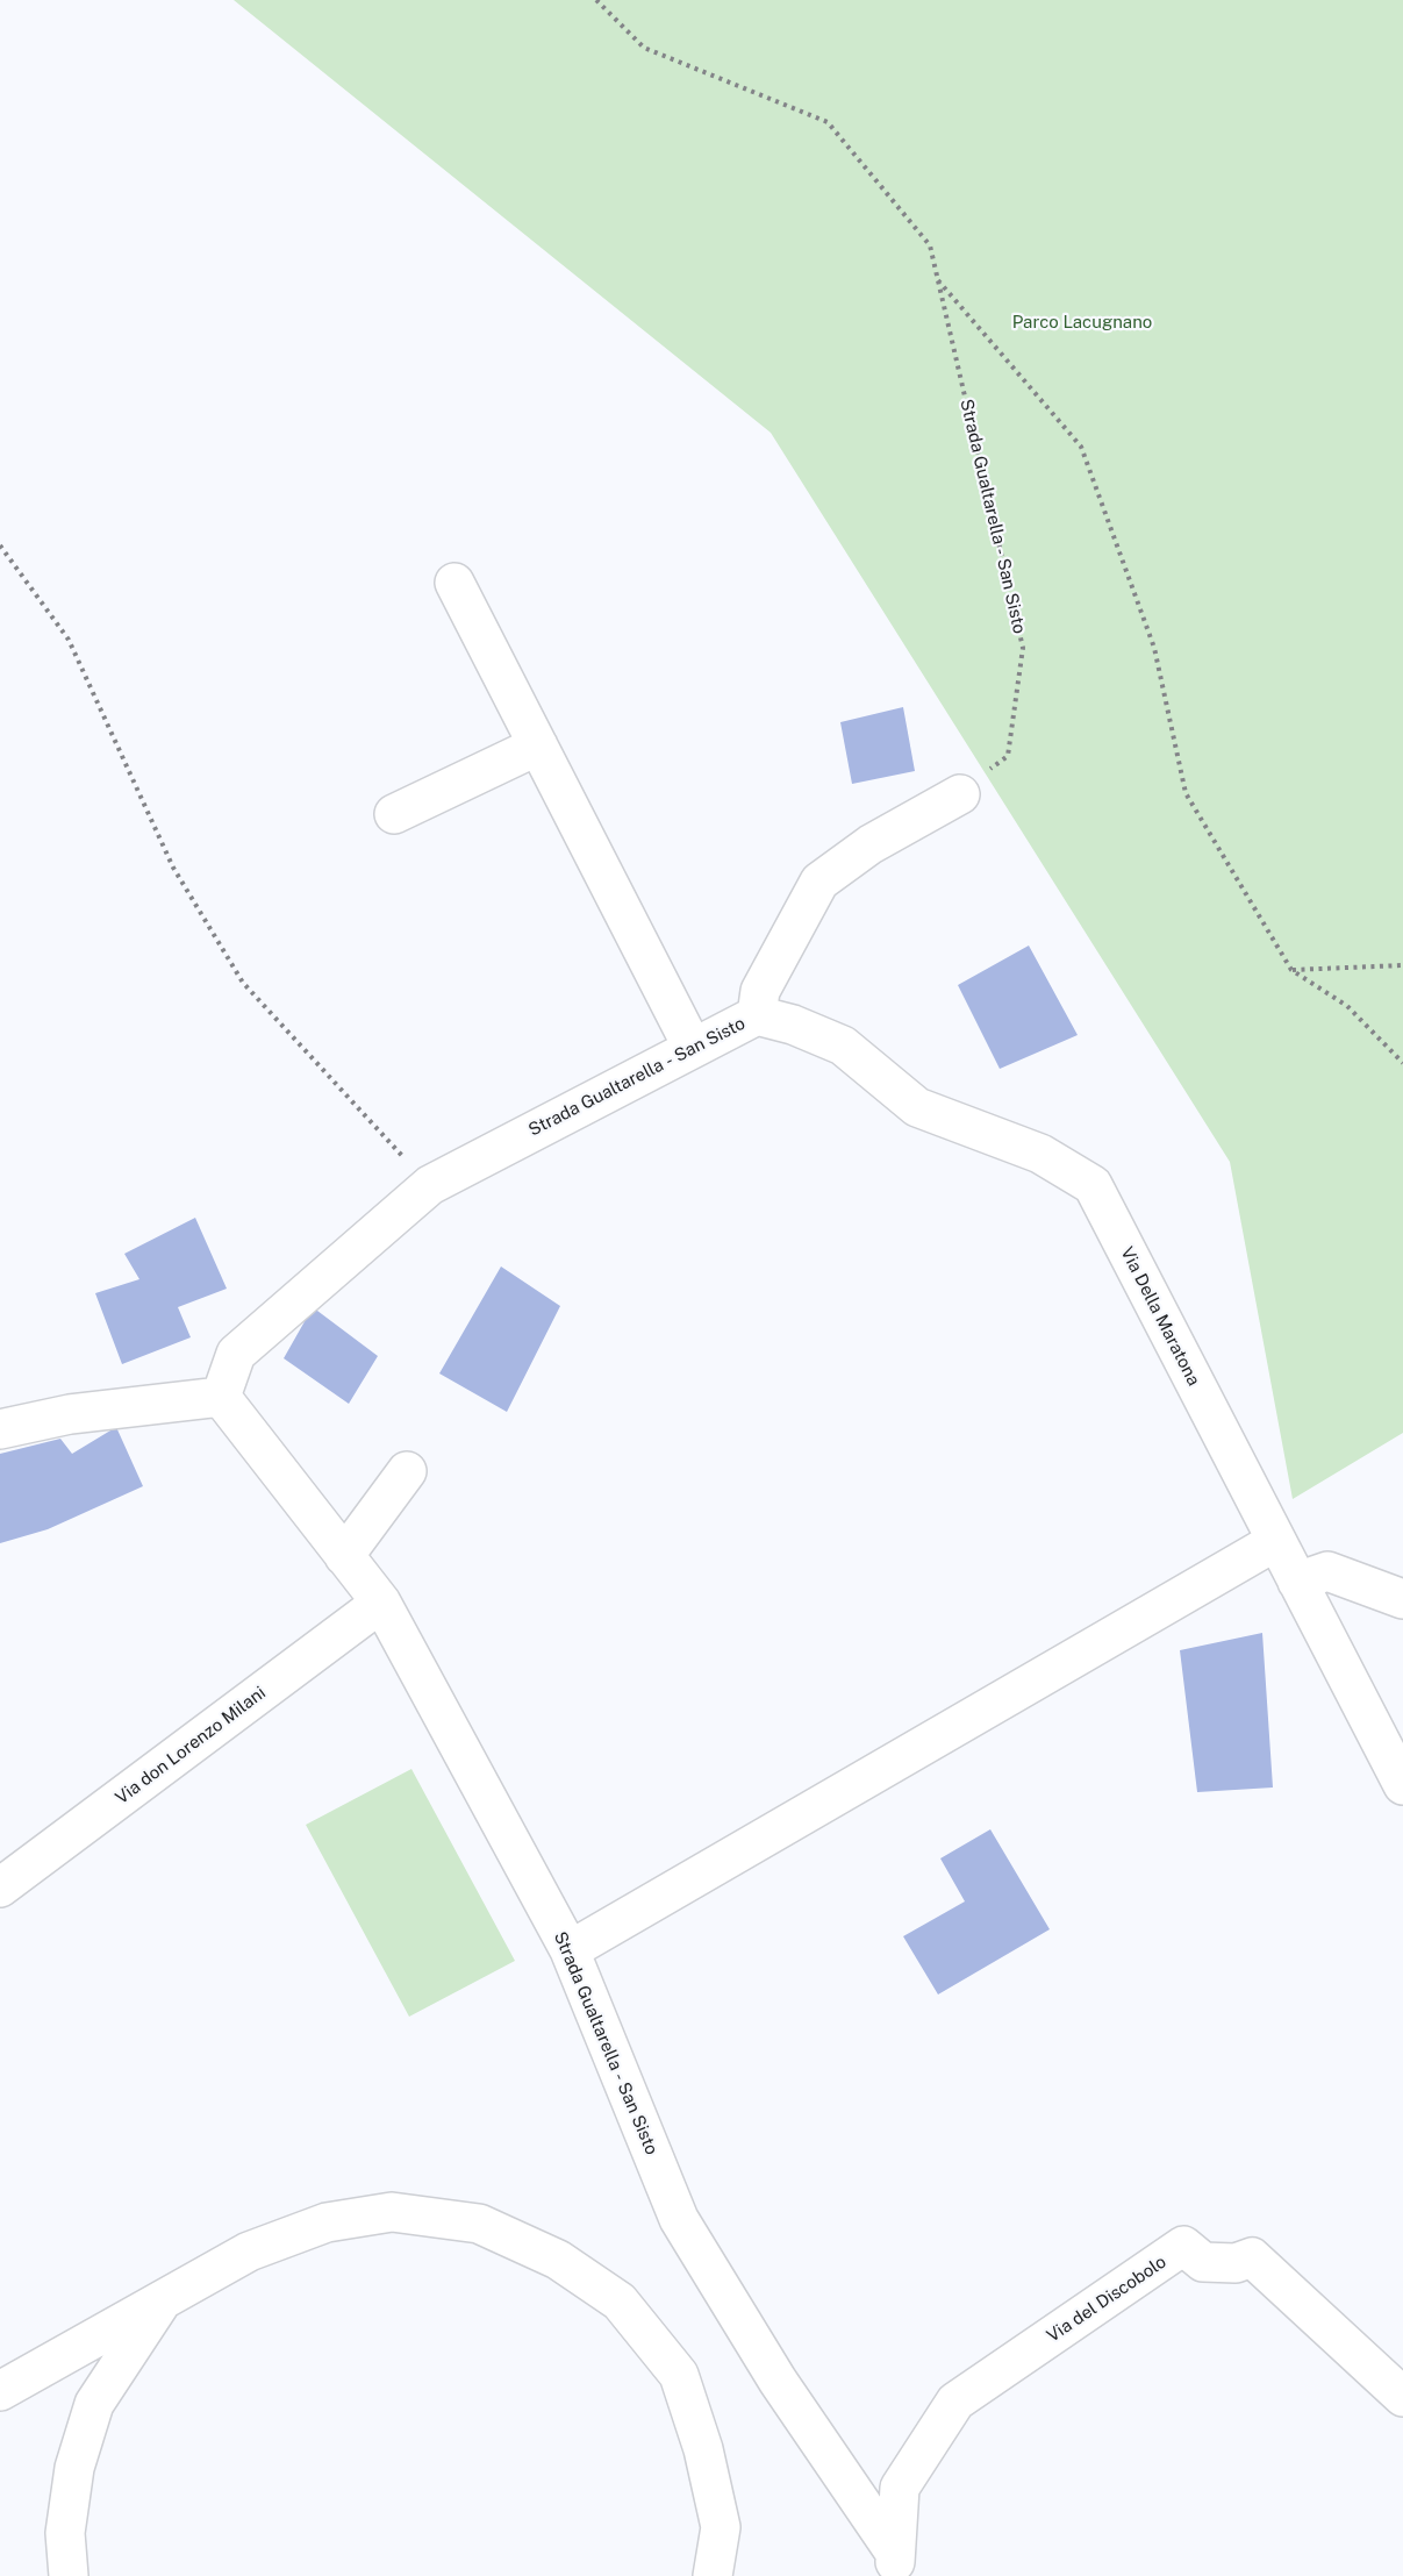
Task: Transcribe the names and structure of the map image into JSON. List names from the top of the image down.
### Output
{
  "streets": {
    "main road": [
      "Strada Gualtarella - San Sisto",
      "Via Della Maratona",
      "Via don Lorenzo Milani",
      "Via del Discobolo"
    ]
  },
  "crossings": [
    ["Strada Gualtarella - San Sisto", "Via Della Maratona"],
    ["Strada Gualtarella - San Sisto", "Via don Lorenzo Milani"],
    ["Strada Gualtarella - San Sisto", "Via del Discobolo"]
  ],
  "parks": ["Parco Lacugnano"]
}
